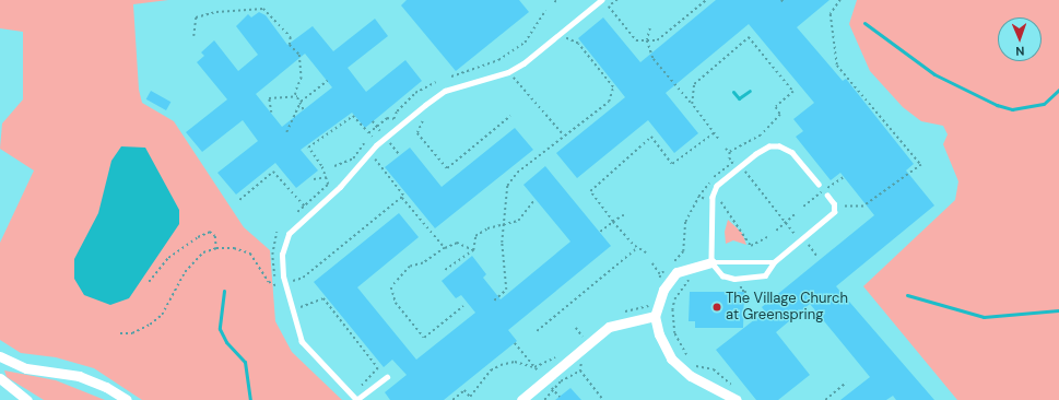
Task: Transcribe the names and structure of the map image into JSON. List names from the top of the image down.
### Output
{
  "places": ["The Village Church at Greenspring"],
  "north": "bottom"
}
